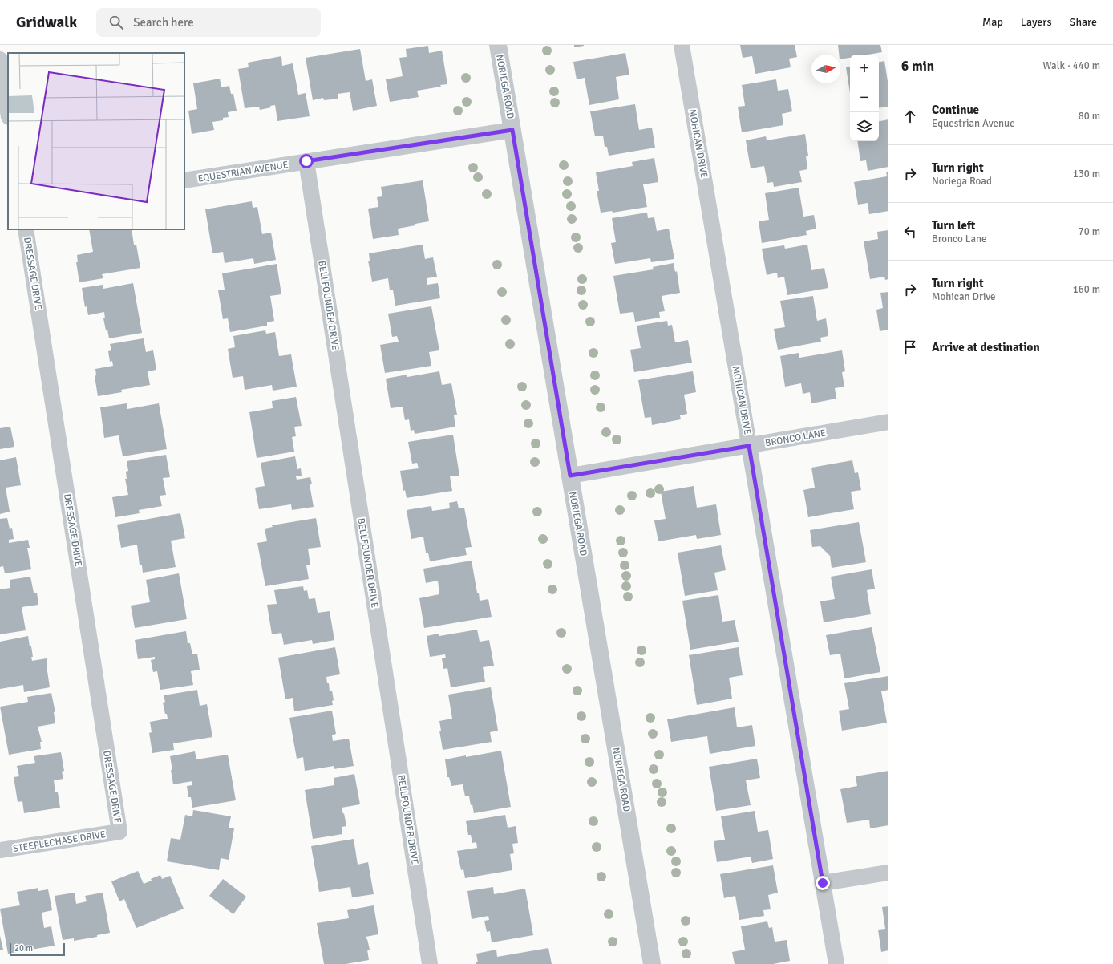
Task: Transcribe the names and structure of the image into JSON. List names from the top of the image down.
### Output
{
  "streets": {
    "street": [
      "NORIEGA ROAD",
      "MOHICAN DRIVE",
      "EQUESTRIAN AVENUE",
      "DRESSAGE DRIVE",
      "BELLFOUNDER DRIVE",
      "BRONCO LANE",
      "STEEPLECHASE DRIVE"
    ]
  },
  "crossings": [
    ["NORIEGA ROAD", "EQUESTRIAN AVENUE"],
    ["NORIEGA ROAD", "BRONCO LANE"],
    ["MOHICAN DRIVE", "BRONCO LANE"],
    ["EQUESTRIAN AVENUE", "BELLFOUNDER DRIVE"],
    ["DRESSAGE DRIVE", "STEEPLECHASE DRIVE"]
  ],
  "scale_bar": "20 m",
  "north": "right",
  "page": {
    "header": "Gridwalk",
    "search": "Search here",
    "nav": ["Map", "Layers", "Share"],
    "heading": ["6 min", "Walk · 440 m"],
    "map_buttons": ["+", "−"],
    "list": [
      ["Continue", "Equestrian Avenue", "80 m"],
      ["Turn right", "Noriega Road", "130 m"],
      ["Turn left", "Bronco Lane", "70 m"],
      ["Turn right", "Mohican Drive", "160 m"],
      "Arrive at destination"
    ],
    "scale": "20 m"
  }
}
